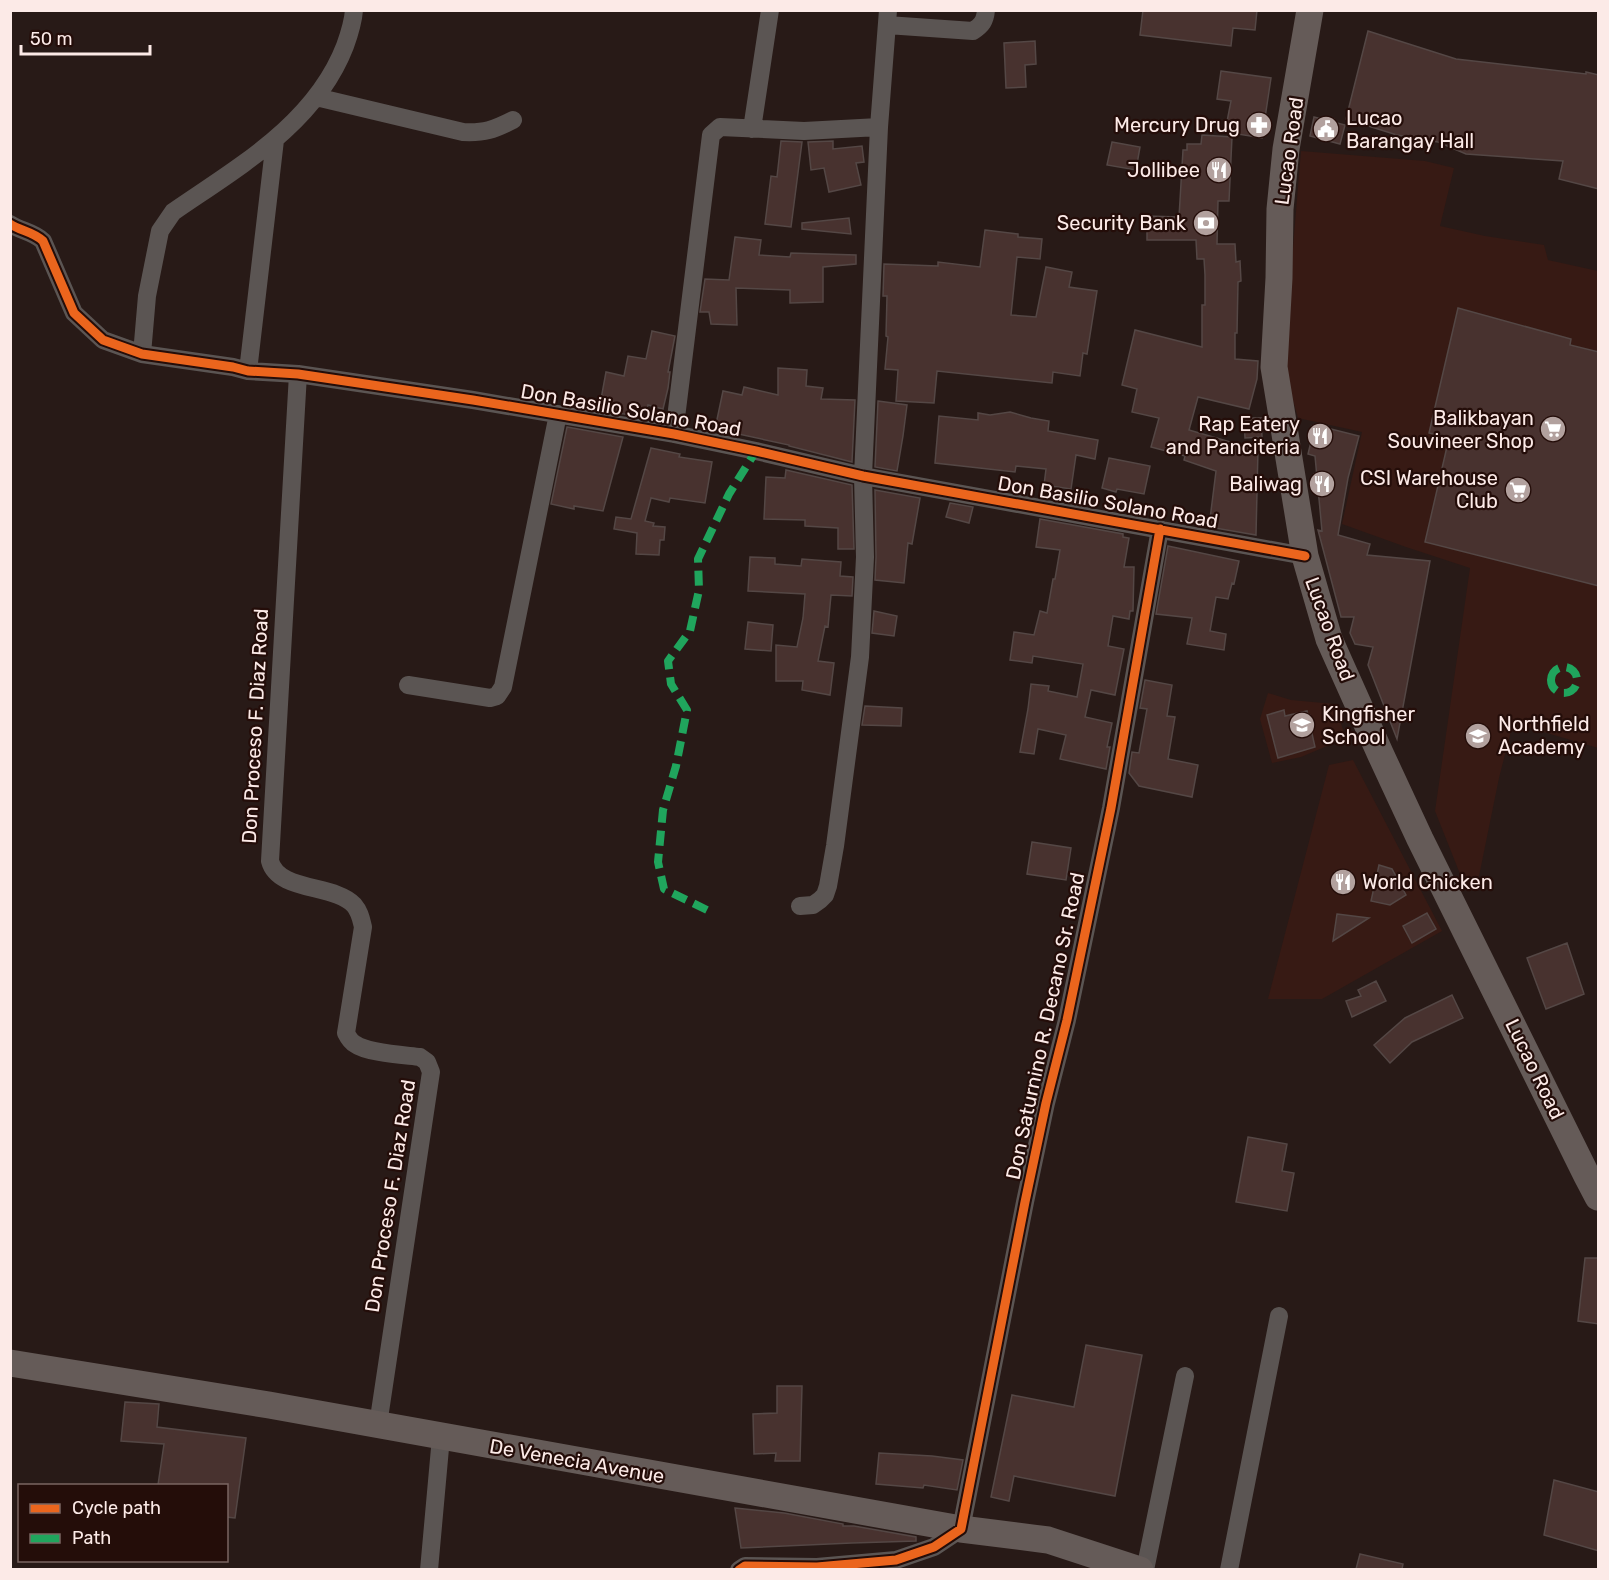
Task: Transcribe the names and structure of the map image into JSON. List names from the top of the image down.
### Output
{
  "streets": {
    "highway": ["Lucao Road", "De Venecia Avenue"],
    "street": ["Don Basilio Solano Road", "Don Proceso F. Diaz Road", "Don Saturnino R. Decano Sr. Road"]
  },
  "crossings": [
    ["Lucao Road", "Don Basilio Solano Road"],
    ["Don Basilio Solano Road", "Don Proceso F. Diaz Road"],
    ["Don Basilio Solano Road", "Don Saturnino R. Decano Sr. Road"],
    ["Don Proceso F. Diaz Road", "De Venecia Avenue"],
    ["Don Saturnino R. Decano Sr. Road", "De Venecia Avenue"]
  ],
  "places": {
    "pharmacy": ["Mercury Drug"],
    "public building": ["Lucao Barangay Hall"],
    "restaurant": [
      "Jollibee",
      "Rap Eatery and Panciteria",
      "Baliwag",
      "World Chicken"
    ],
    "bank": ["Security Bank"],
    "supermarket": ["Balikbayan Souvineer Shop", "CSI Warehouse Club"],
    "school or university": ["Kingfisher School", "Northfield Academy"]
  },
  "legend": ["Cycle path", "Path"],
  "scale_bar": "50 m"
}
